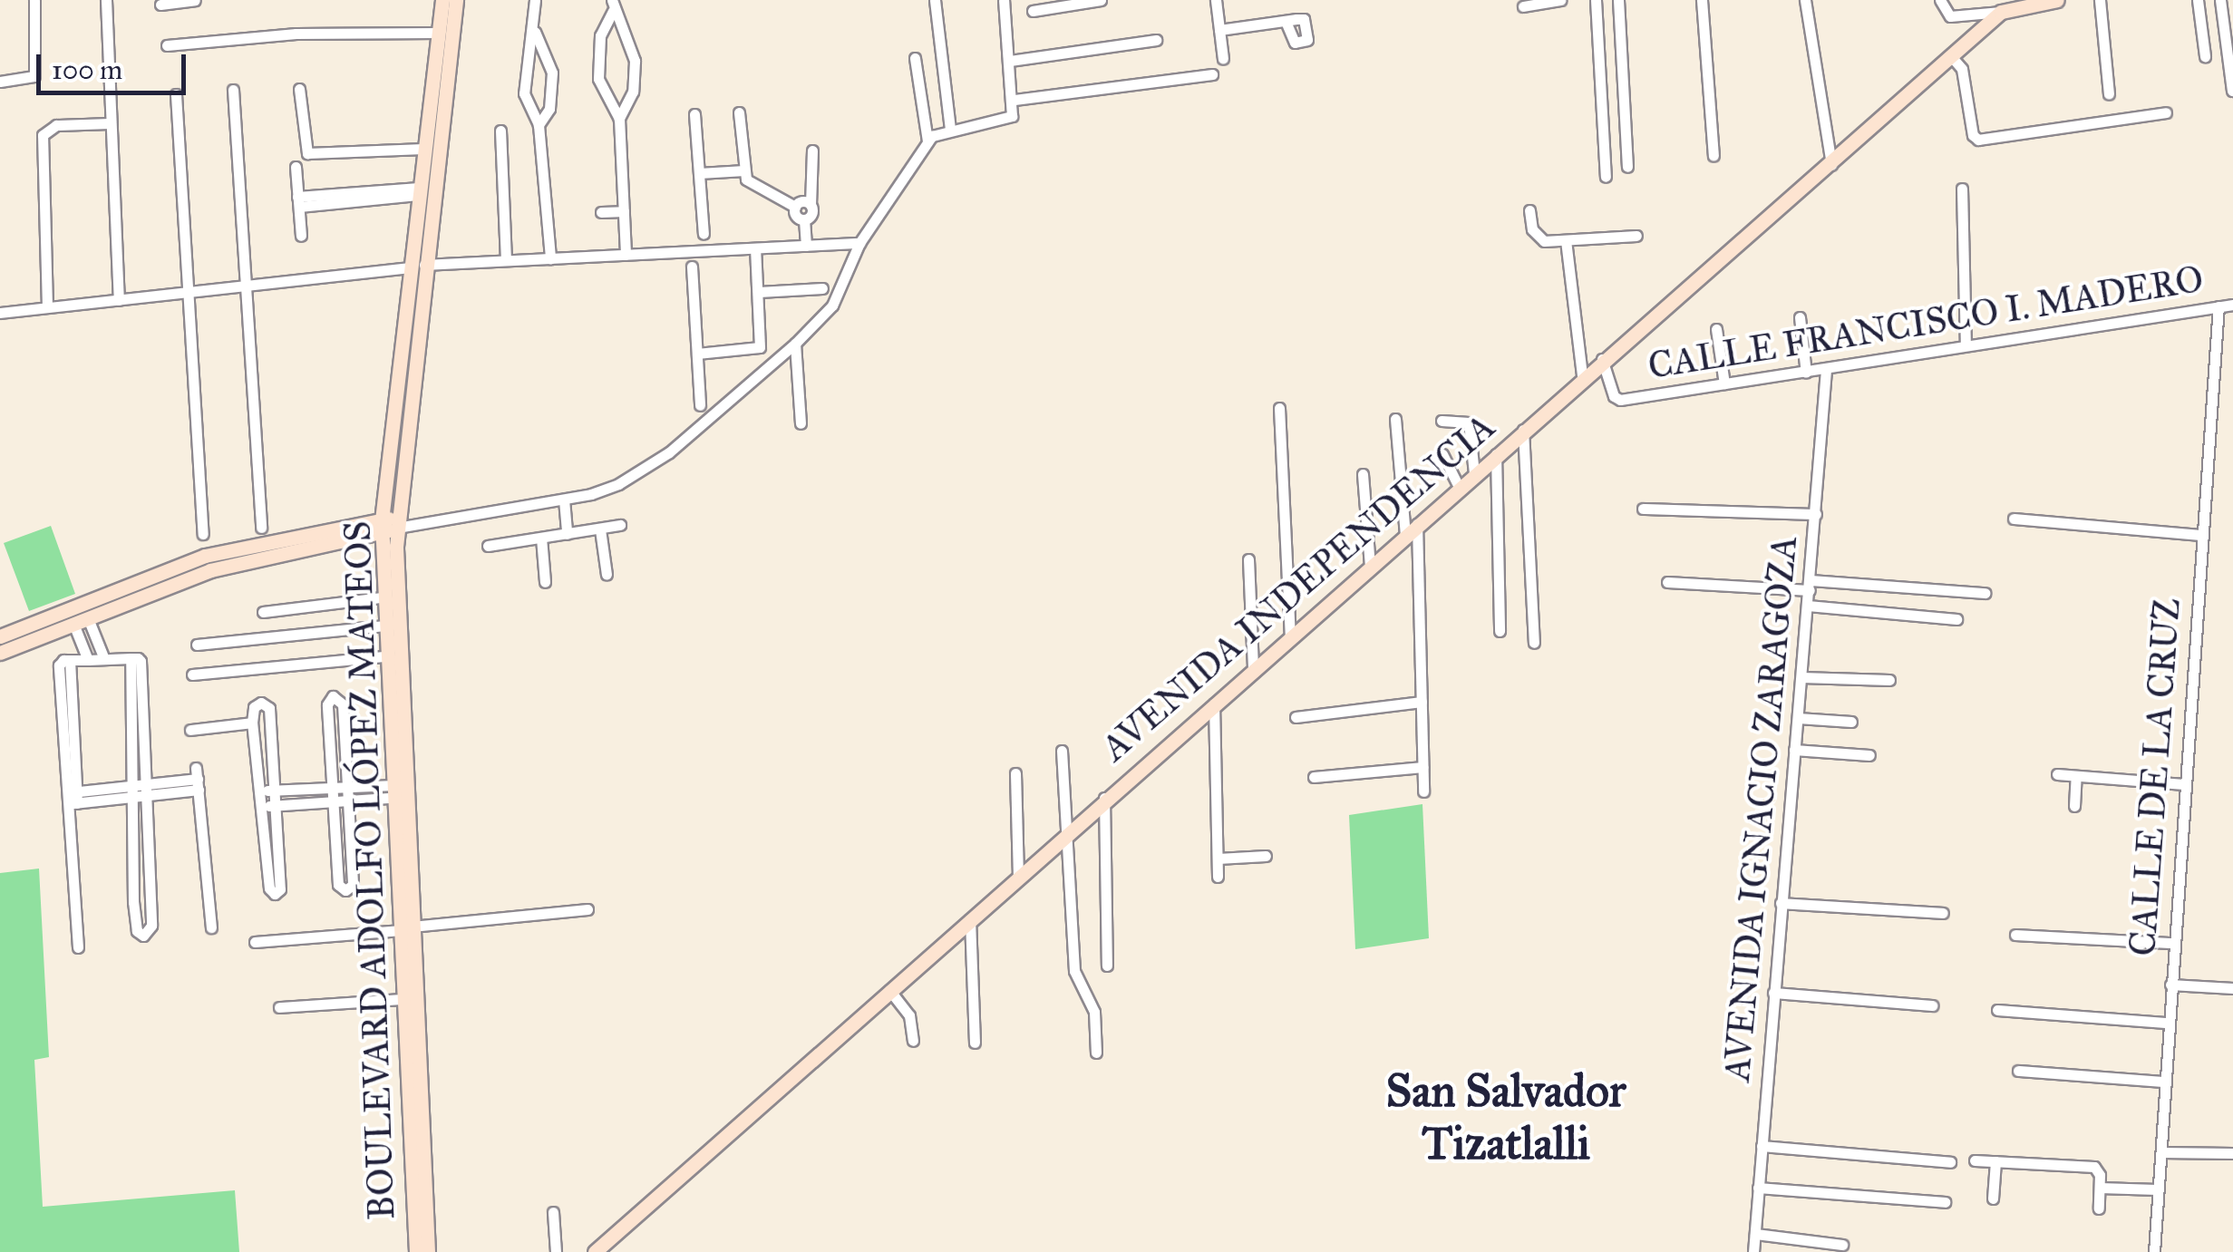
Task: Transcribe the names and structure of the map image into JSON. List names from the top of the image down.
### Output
{
  "streets": {
    "street": [
      "CALLE FRANCISCO I. MADERO",
      "AVENIDA INDEPENDENCIA",
      "CALLE DE LA CRUZ",
      "AVENIDA IGNACIO ZARAGOZA",
      "BOULEVARD ADOLFO LÓPEZ MATEOS"
    ]
  },
  "crossings": [
    ["CALLE FRANCISCO I. MADERO", "AVENIDA INDEPENDENCIA"],
    ["CALLE FRANCISCO I. MADERO", "CALLE DE LA CRUZ"],
    ["CALLE FRANCISCO I. MADERO", "AVENIDA IGNACIO ZARAGOZA"]
  ],
  "districts": ["San Salvador Tizatlalli"],
  "scale_bar": "100 m"
}
